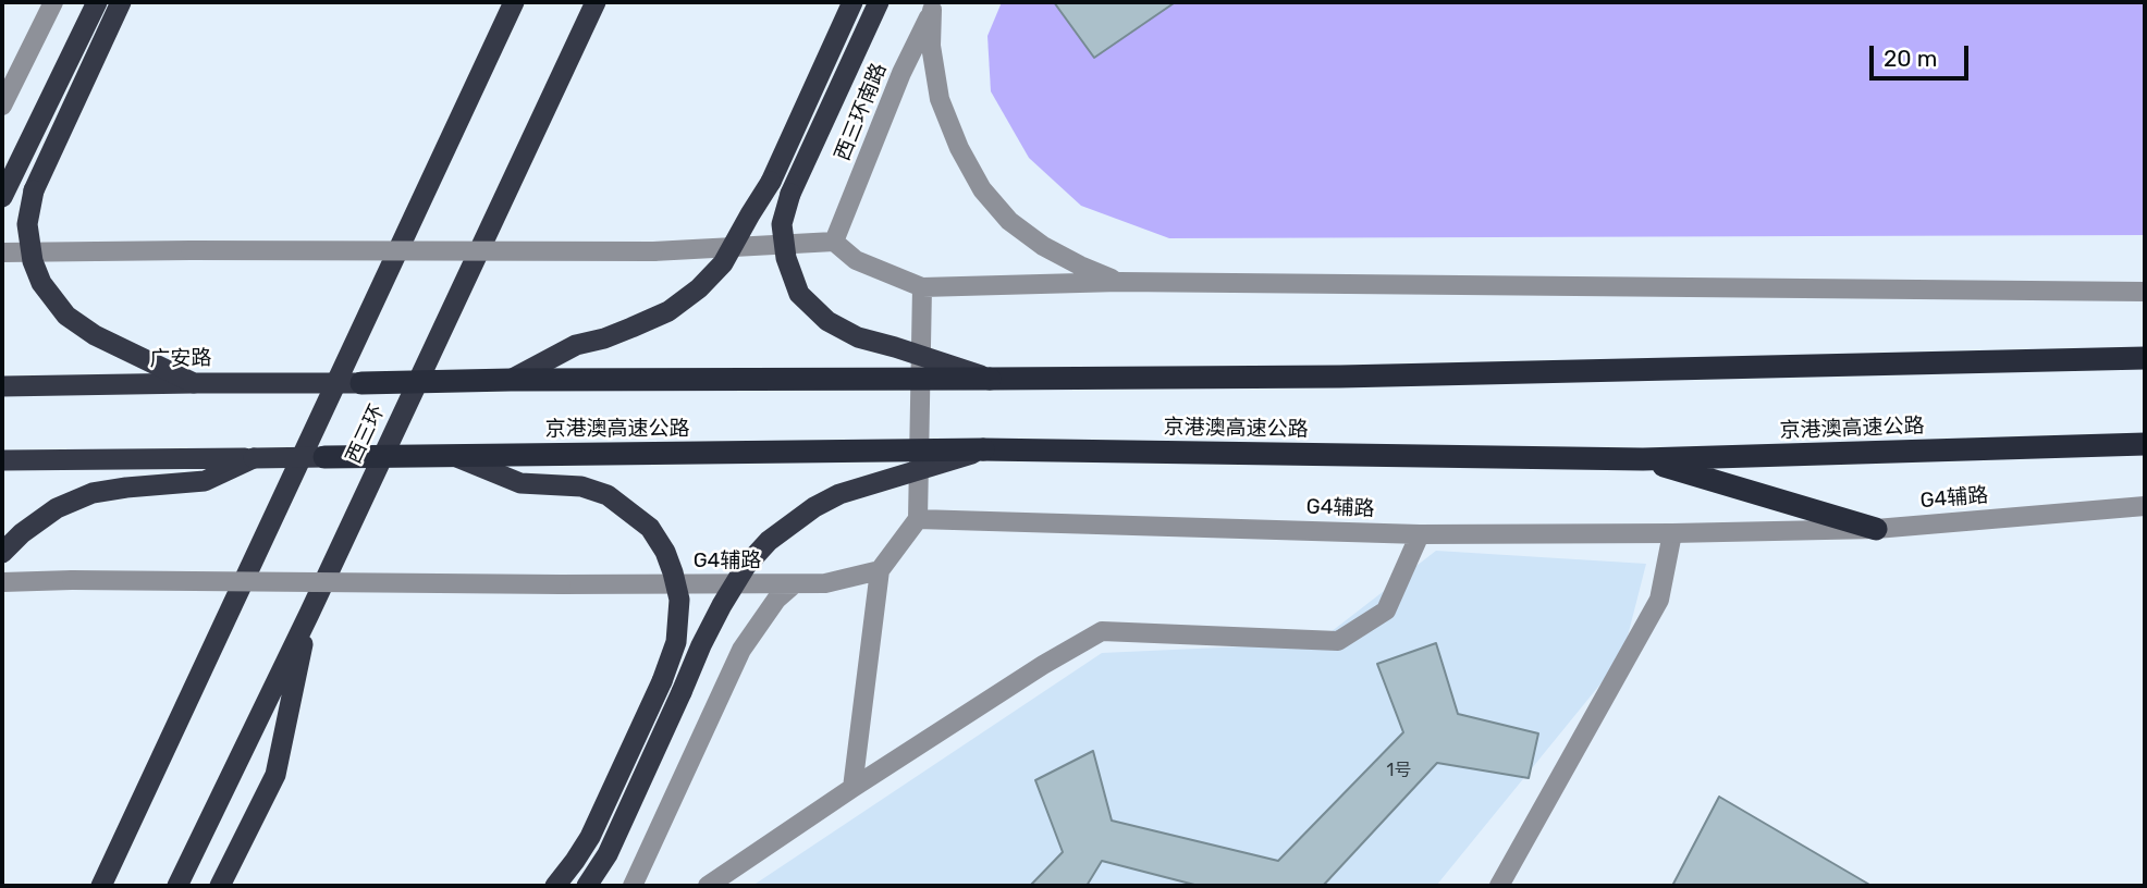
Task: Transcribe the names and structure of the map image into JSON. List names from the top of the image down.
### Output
{
  "streets": {
    "highway": ["广安路", "京港澳高速公路", "西三环"],
    "street": ["西三环南路", "G4辅路"]
  },
  "house_numbers": ["1号"],
  "scale_bar": "20 m"
}
